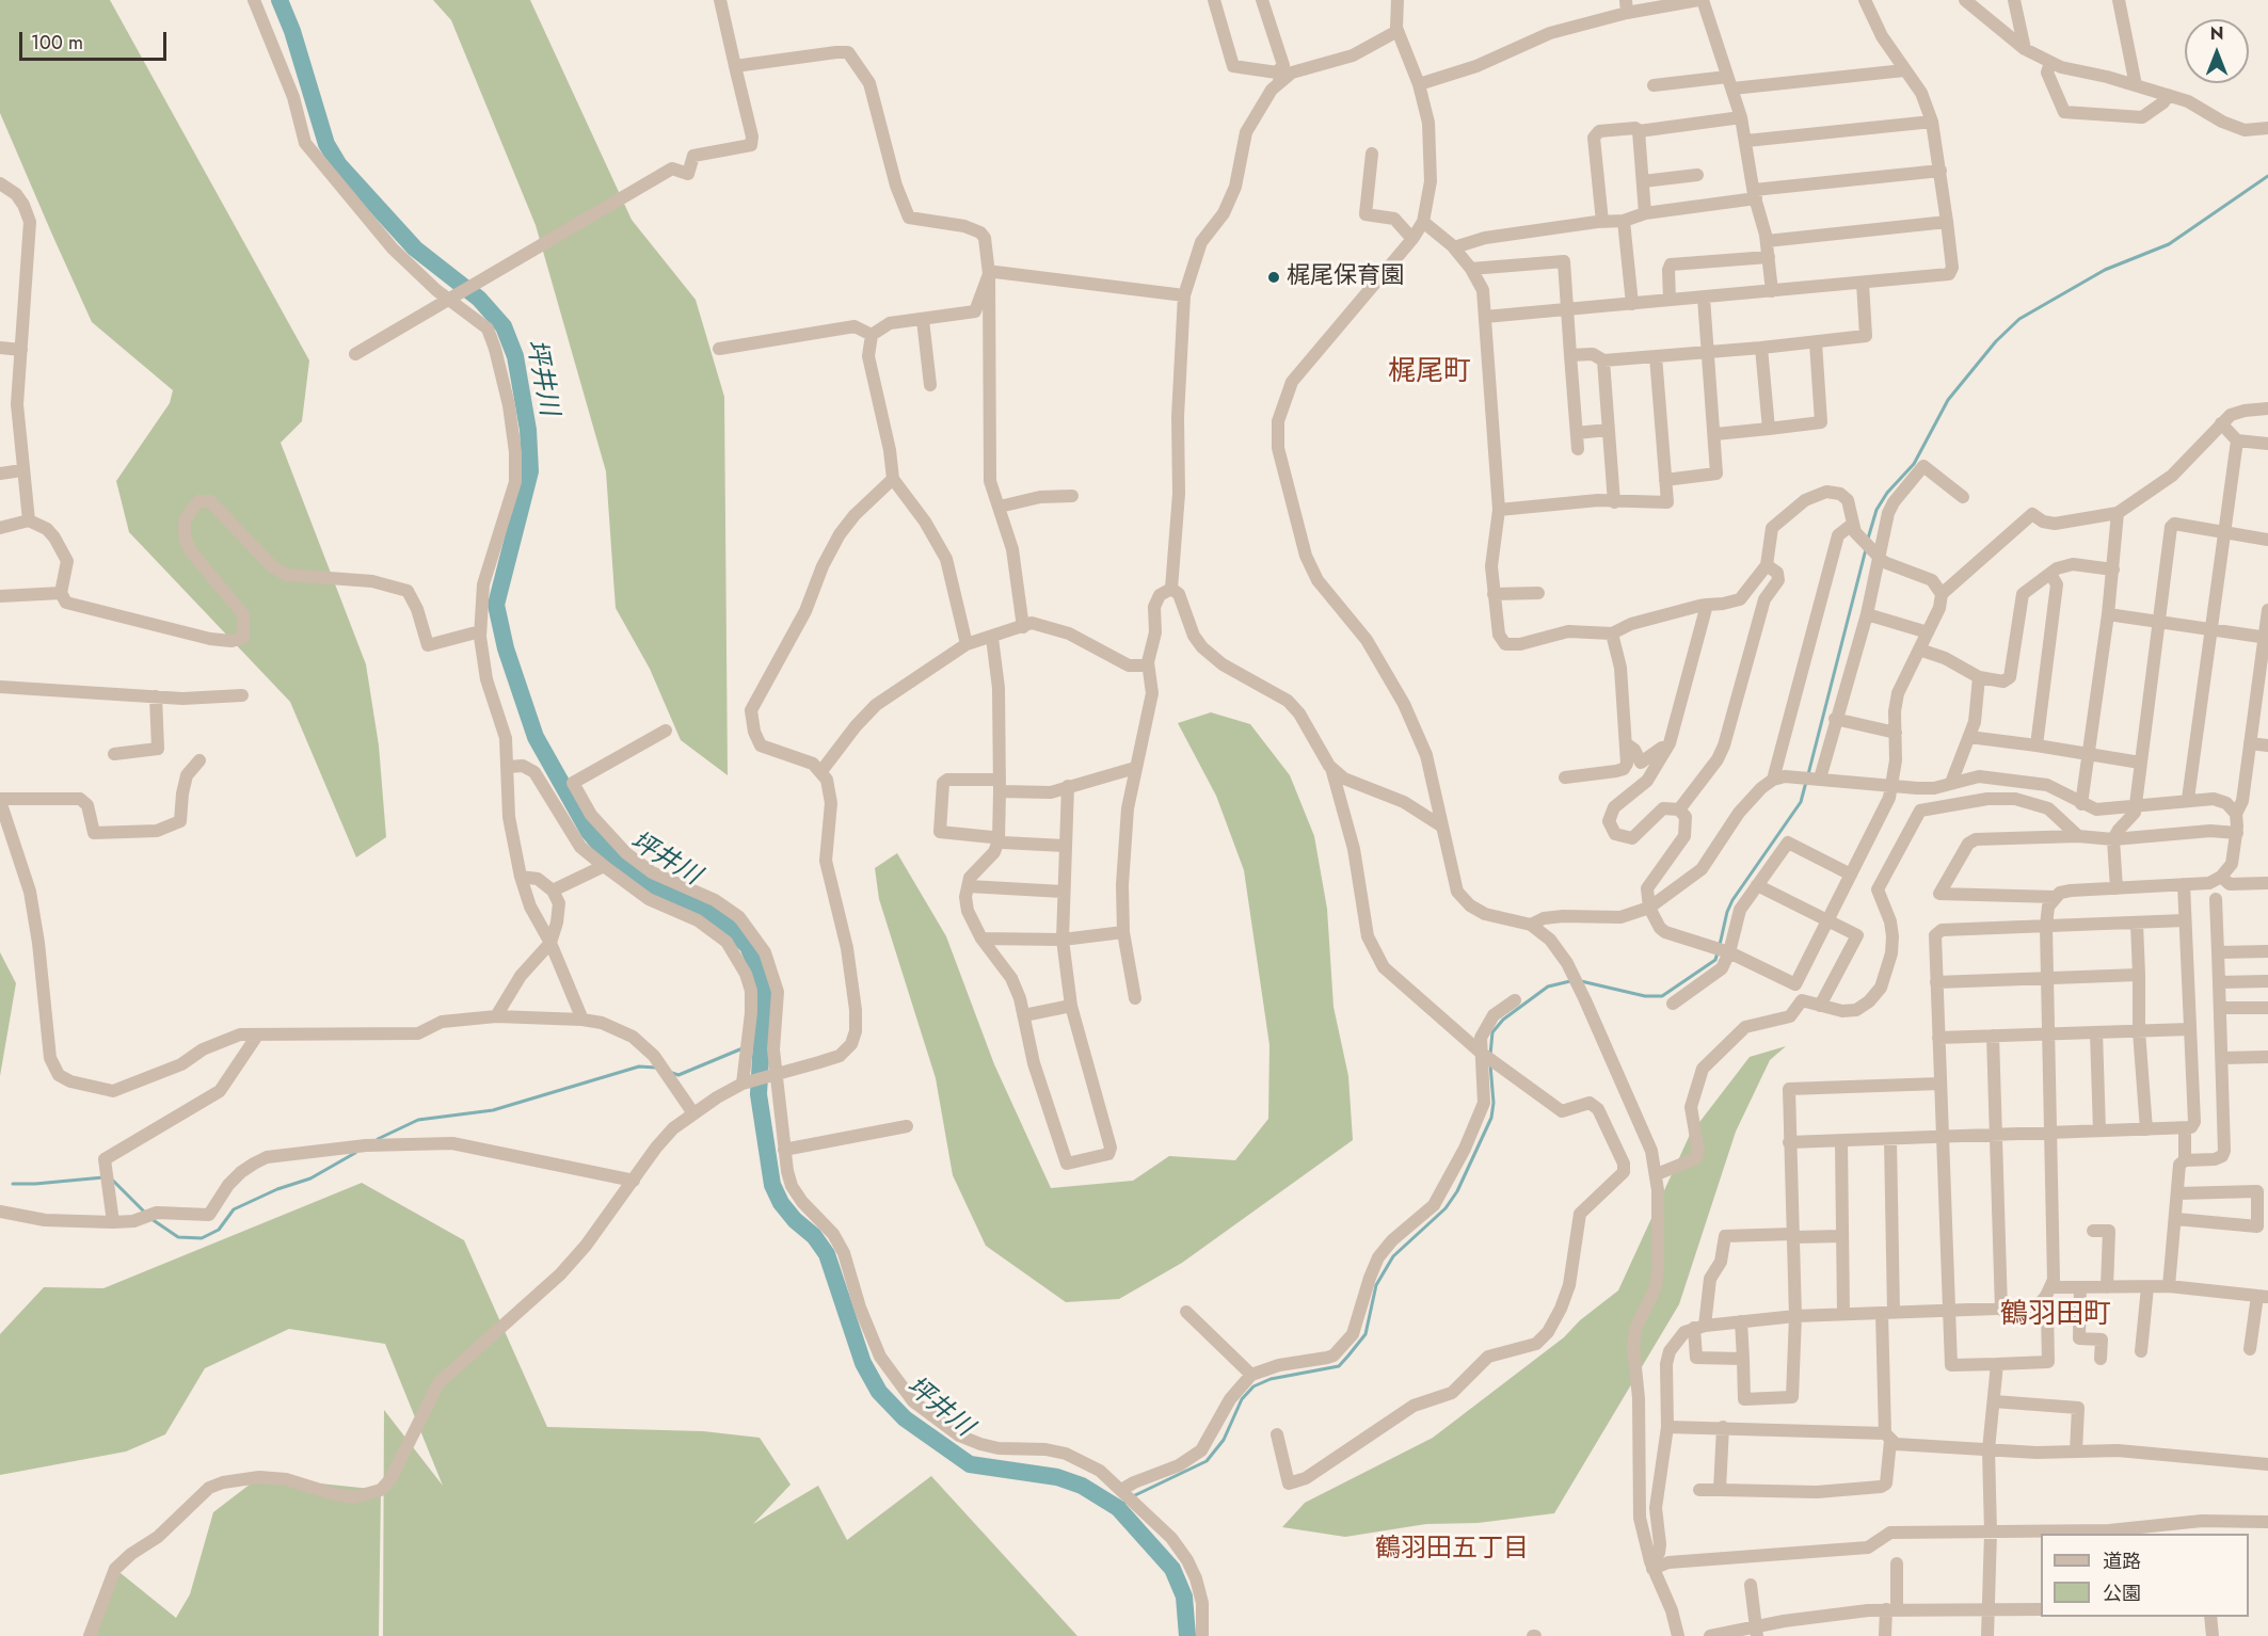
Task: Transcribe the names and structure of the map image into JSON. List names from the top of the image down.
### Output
{
  "districts": ["梶尾町", "鶴羽田町", "鶴羽田五丁目"],
  "water": ["坪井川"],
  "places": ["梶尾保育園"],
  "legend": ["道路", "公園"],
  "scale_bar": "100 m",
  "north": "top"
}
